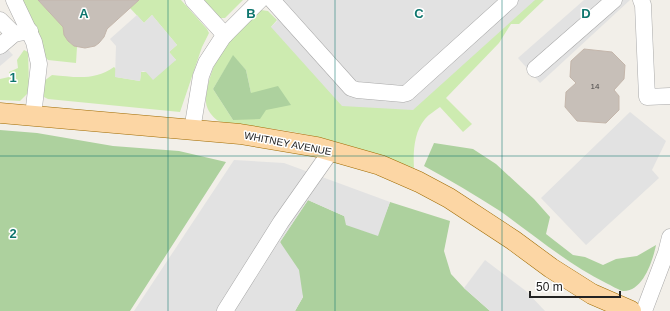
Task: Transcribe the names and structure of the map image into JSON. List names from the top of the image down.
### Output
{
  "streets": {
    "main road": ["WHITNEY AVENUE"]
  },
  "house_numbers": ["14"],
  "scale_bar": "50 m",
  "grid": {
    "columns": [
      "A",
      "B",
      "C",
      "D"
    ],
    "rows": ["1", "2"]
  }
}
